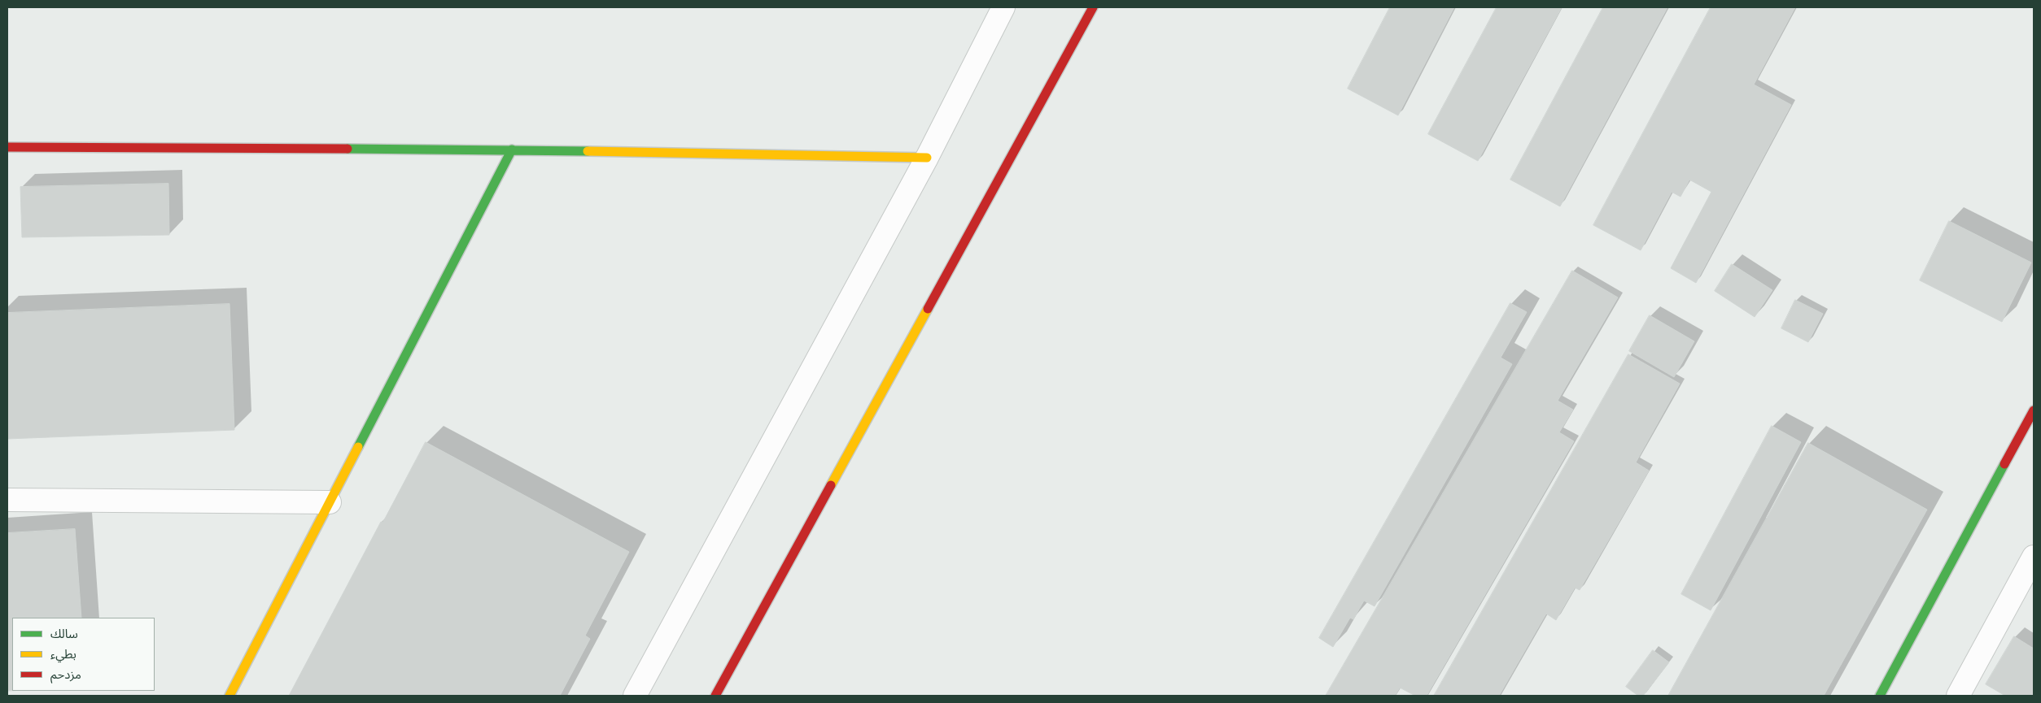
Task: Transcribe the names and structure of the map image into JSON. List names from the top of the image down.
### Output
{
  "legend": ["سالك", "بطيء", "مزدحم"]
}
